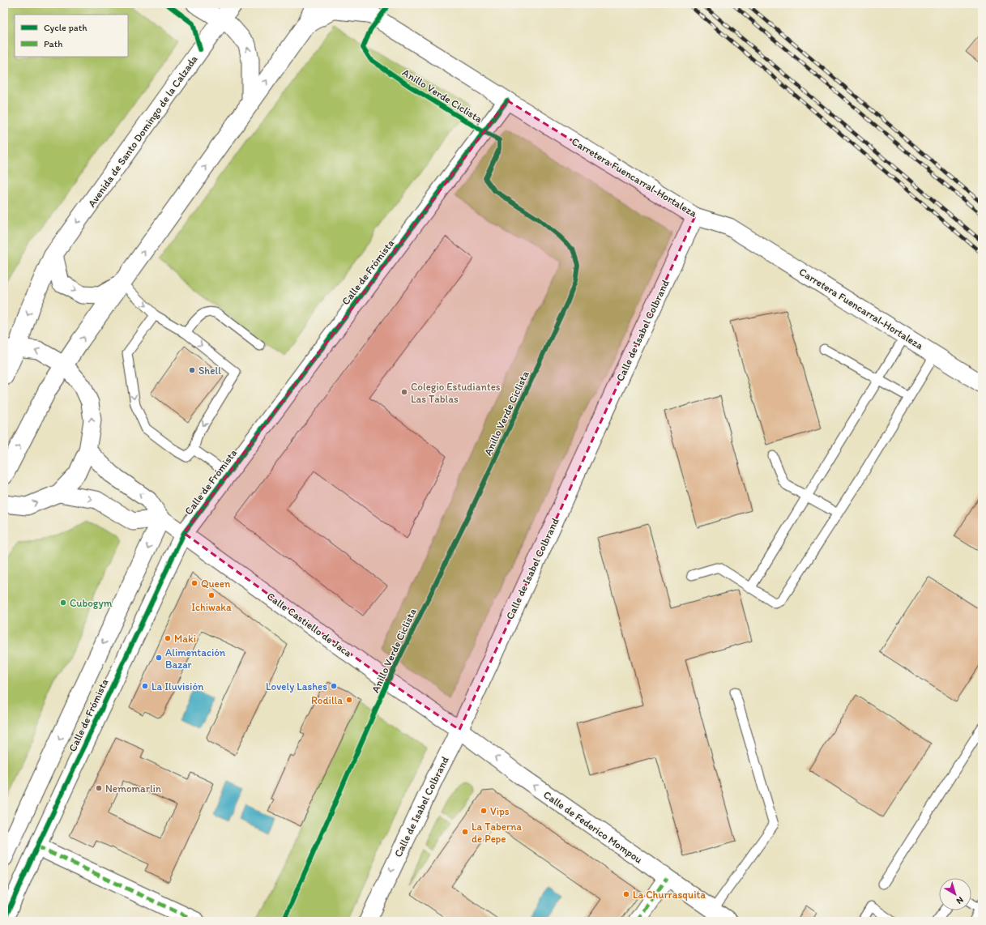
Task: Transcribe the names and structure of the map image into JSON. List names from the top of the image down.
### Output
{
  "streets": {
    "street": [
      "Avenida de Santo Domingo de la Calzada",
      "Carretera Fuencarral-Hortaleza",
      "Calle de Frómista",
      "Calle de Isabel Colbrand",
      "Calle Castiello de Jaca",
      "Calle de Federico Mompou"
    ],
    "cycle path": ["Anillo Verde Ciclista"]
  },
  "crossings": [
    ["Carretera Fuencarral-Hortaleza", "Calle de Frómista"],
    ["Carretera Fuencarral-Hortaleza", "Calle de Isabel Colbrand"],
    ["Calle de Frómista", "Calle Castiello de Jaca"],
    ["Calle de Isabel Colbrand", "Calle Castiello de Jaca"],
    ["Calle de Isabel Colbrand", "Calle de Federico Mompou"],
    ["Calle Castiello de Jaca", "Calle de Federico Mompou"]
  ],
  "one_way": ["Calle de Federico Mompou"],
  "places": [
    "Shell",
    "Colegio Estudiantes Las Tablas",
    "Queen",
    "Ichiwaka",
    "Cubogym",
    "Maki",
    "Alimentación Bazar",
    "La Iluvisión",
    "Lovely Lashes",
    "Rodilla",
    "Nemomarlin",
    "Vips",
    "La Taberna de Pepe",
    "La Churrasquita"
  ],
  "legend": ["Cycle path", "Path"],
  "north": "bottom right"
}
